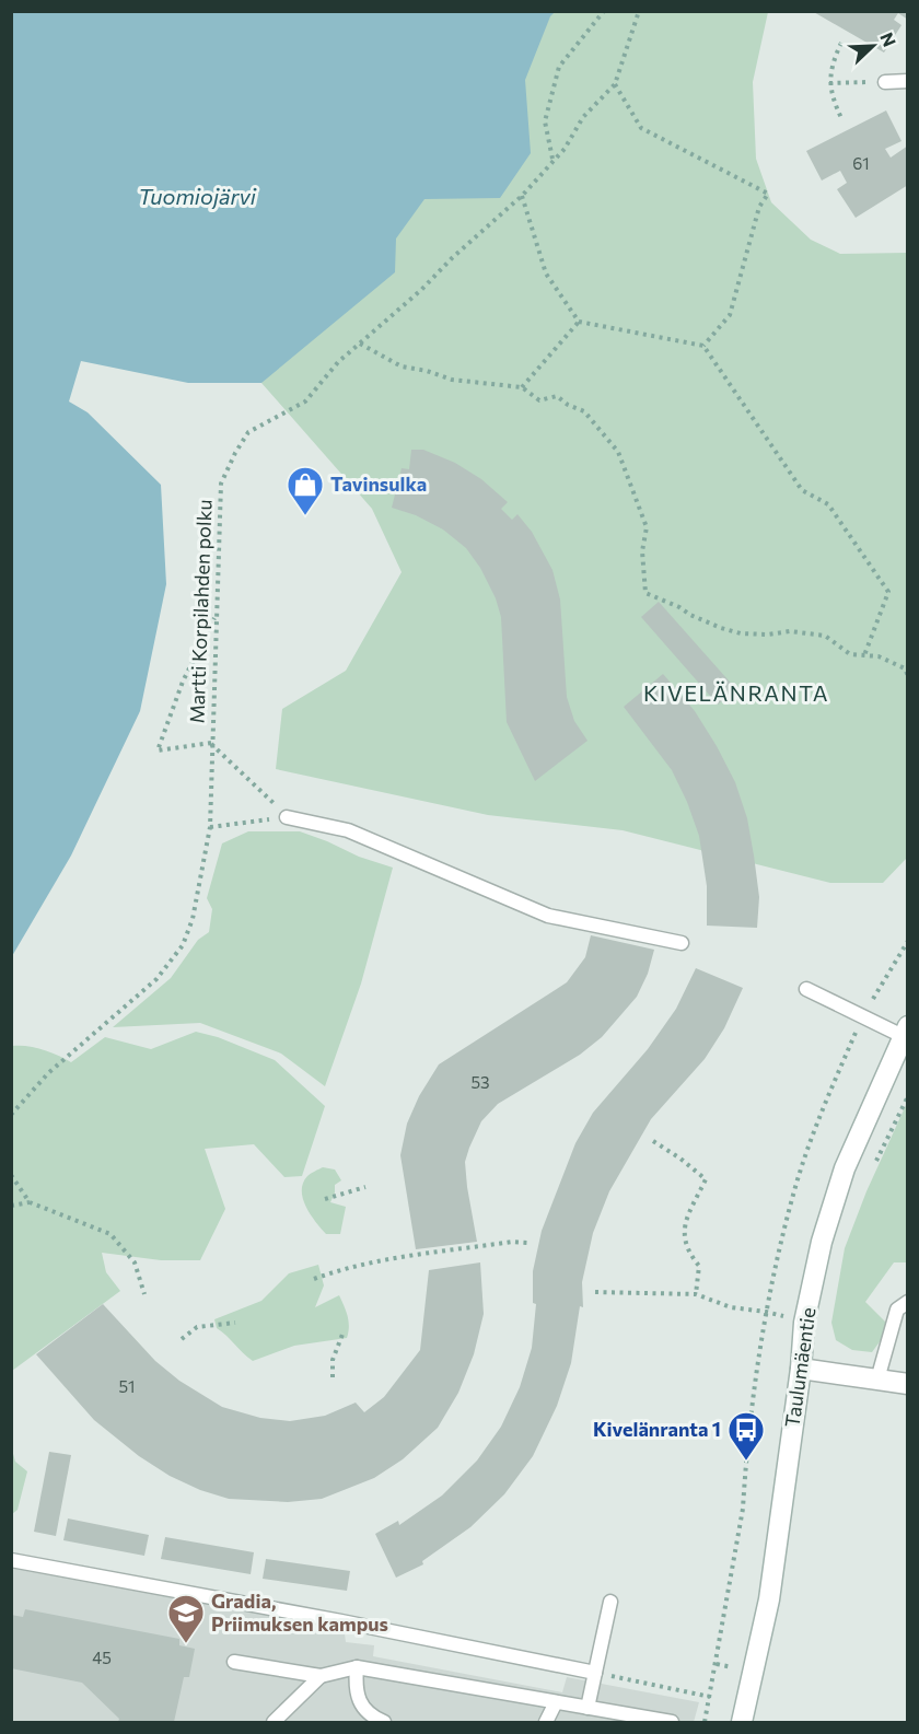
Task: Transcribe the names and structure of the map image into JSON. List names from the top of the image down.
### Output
{
  "streets": {
    "main road": ["Taulumäentie"],
    "path": ["Martti Korpilahden polku"]
  },
  "districts": ["KIVELÄNRANTA"],
  "water": ["Tuomiojärvi"],
  "places": {
    "shop": ["Tavinsulka"],
    "bus stop": ["Kivelänranta 1"],
    "school or university": ["Gradia, Priimuksen kampus"]
  },
  "house_numbers": [
    "61",
    "53",
    "51",
    "45"
  ],
  "north": "top right"
}
